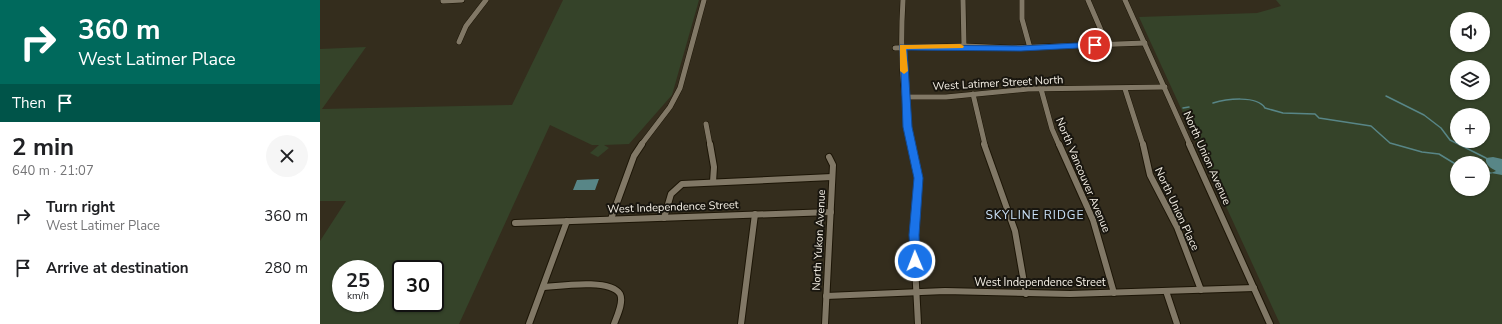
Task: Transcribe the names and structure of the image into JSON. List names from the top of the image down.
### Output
{
  "streets": {
    "street": [
      "West Latimer Street North",
      "North Union Avenue",
      "North Vancouver Avenue",
      "West Independence Street",
      "North Union Place",
      "North Yukon Avenue"
    ]
  },
  "crossings": [
    ["West Latimer Street North", "North Union Avenue"],
    ["West Latimer Street North", "North Vancouver Avenue"],
    ["West Latimer Street North", "North Union Place"],
    ["North Union Avenue", "West Independence Street"],
    ["North Vancouver Avenue", "West Independence Street"],
    ["West Independence Street", "North Union Place"],
    ["West Independence Street", "North Yukon Avenue"]
  ],
  "districts": ["SKYLINE RIDGE"],
  "page": {
    "turn": ["360 m", "West Latimer Place"],
    "map_buttons": ["+", "−"],
    "then": "Then",
    "heading": ["2 min", "640 m · 21:07"],
    "list": [
      {
        "name": "Turn right",
        "note": "West Latimer Place",
        "value": "360 m"
      },
      {
        "name": "Arrive at destination",
        "value": "280 m"
      }
    ],
    "speed": "25 km/h",
    "limit": "30"
  }
}
